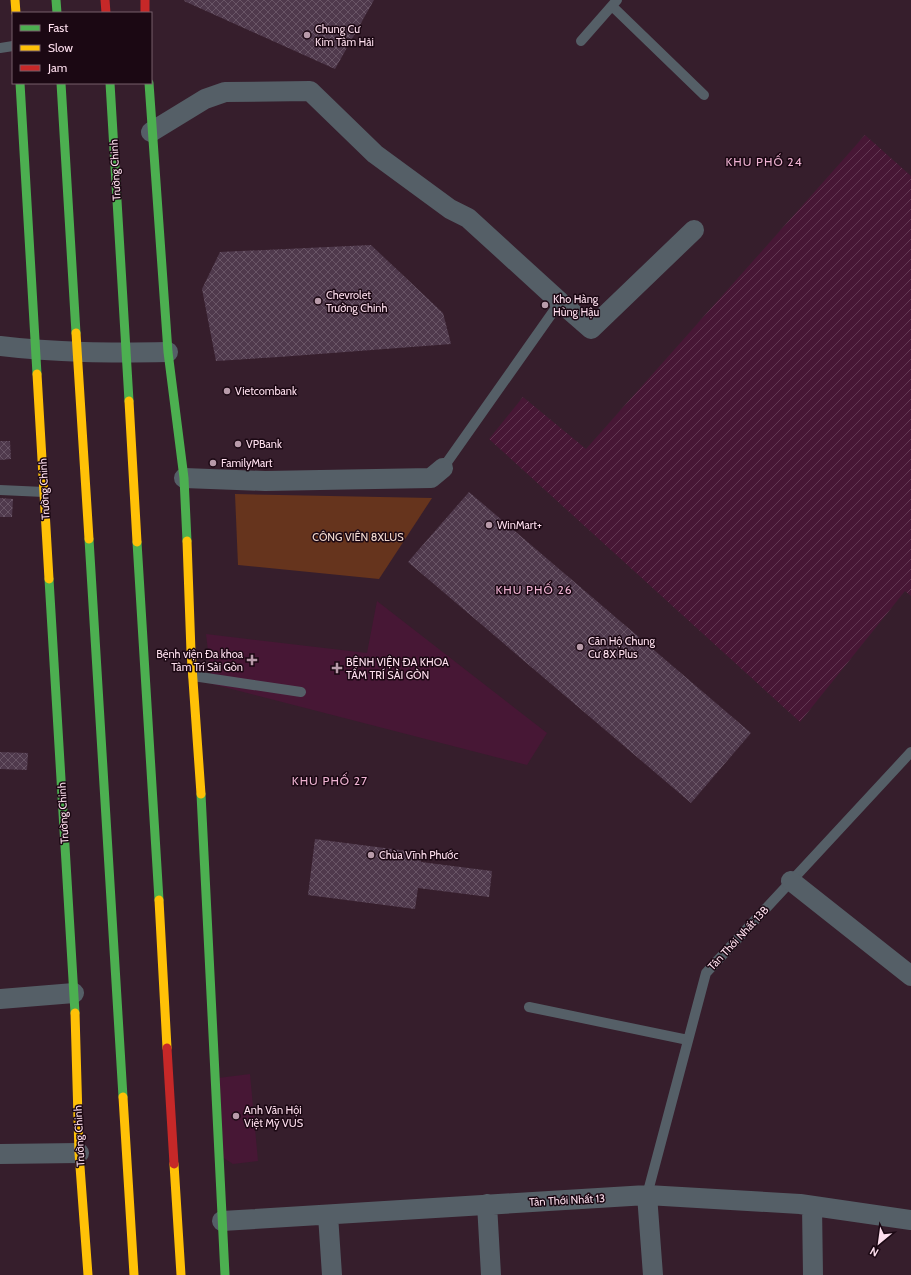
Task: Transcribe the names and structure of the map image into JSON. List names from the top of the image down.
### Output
{
  "streets": {
    "main road": ["Trường Chinh"],
    "street": ["Tân Thới Nhất 13"],
    "lane": ["Tân Thới Nhất 13B"]
  },
  "crossings": [
    ["Tân Thới Nhất 13B", "Tân Thới Nhất 13"]
  ],
  "districts": ["KHU PHỐ 24", "KHU PHỐ 26", "KHU PHỐ 27"],
  "parks": ["CÔNG VIÊN 8XLUS"],
  "places": {
    "other": [
      "Chung Cư Kim Tâm Hải",
      "Chevrolet Trường Chinh",
      "Kho Hàng Hùng Hậu",
      "Vietcombank",
      "VPBank",
      "FamilyMart",
      "WinMart+",
      "Căn Hộ Chung Cư 8X Plus",
      "Chùa Vĩnh Phước",
      "Anh Văn Hội Việt Mỹ VUS"
    ],
    "health": ["Bệnh viện Đa khoa Tâm Trí Sài Gòn", "BỆNH VIỆN ĐA KHOA TÂM TRÍ SÀI GÒN"]
  },
  "legend": ["Fast", "Slow", "Jam"],
  "north": "bottom left"
}
